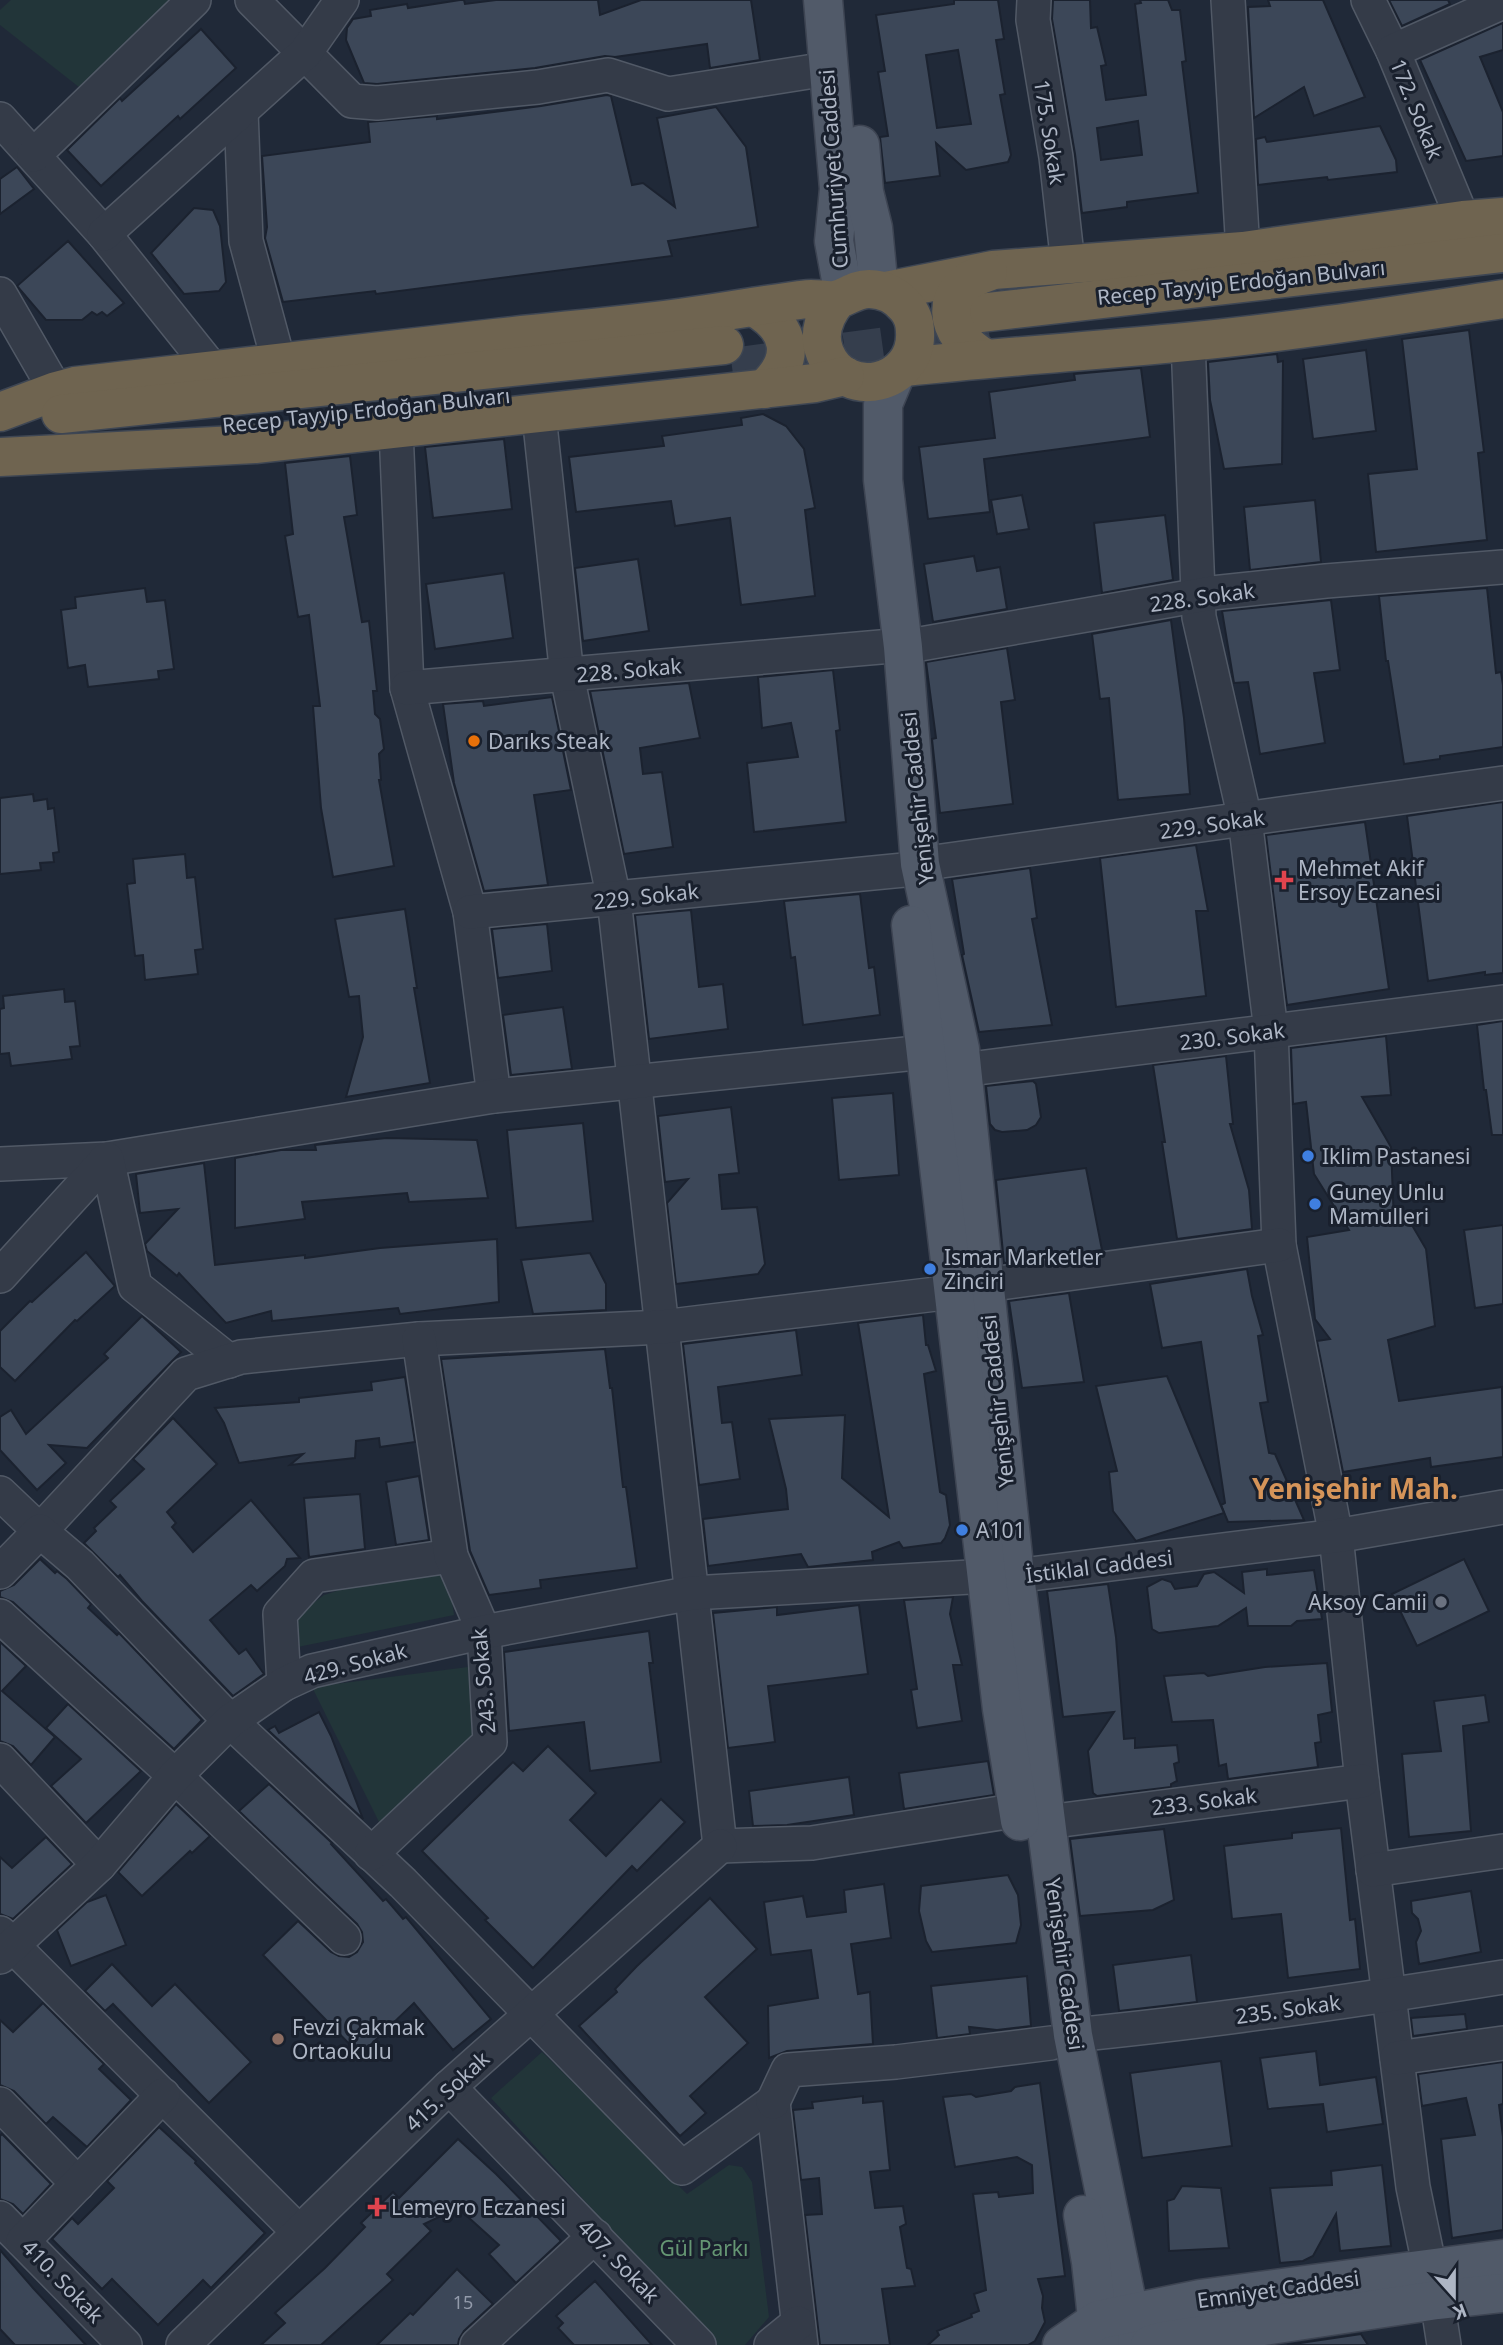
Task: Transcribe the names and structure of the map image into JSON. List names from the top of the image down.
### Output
{
  "streets": {
    "highway": ["Recep Tayyip Erdoğan Bulvarı"],
    "main road": ["Cumhuriyet Caddesi", "Yenişehir Caddesi", "Emniyet Caddesi"],
    "street": [
      "172. Sokak",
      "175. Sokak",
      "228. Sokak",
      "229. Sokak",
      "230. Sokak",
      "İstiklal Caddesi",
      "429. Sokak",
      "243. Sokak",
      "233. Sokak",
      "235. Sokak",
      "415. Sokak",
      "407. Sokak",
      "410. Sokak"
    ]
  },
  "crossings": [
    ["Cumhuriyet Caddesi", "Yenişehir Caddesi"],
    ["228. Sokak", "Yenişehir Caddesi"],
    ["Yenişehir Caddesi", "229. Sokak"],
    ["Yenişehir Caddesi", "230. Sokak"],
    ["Yenişehir Caddesi", "İstiklal Caddesi"],
    ["Yenişehir Caddesi", "233. Sokak"],
    ["Yenişehir Caddesi", "235. Sokak"],
    ["Yenişehir Caddesi", "Emniyet Caddesi"],
    ["İstiklal Caddesi", "429. Sokak"],
    ["429. Sokak", "243. Sokak"],
    ["233. Sokak", "415. Sokak"],
    ["415. Sokak", "407. Sokak"]
  ],
  "districts": ["Yenişehir Mah."],
  "parks": ["Gül Parkı"],
  "places": {
    "other": [
      "Darıks Steak",
      "Iklim Pastanesi",
      "Guney Unlu Mamulleri",
      "Ismar Marketler Zinciri",
      "A101",
      "Aksoy Camii",
      "Fevzi Çakmak Ortaokulu"
    ],
    "health": ["Mehmet Akif Ersoy Eczanesi", "Lemeyro Eczanesi"]
  },
  "house_numbers": ["15"],
  "north": "bottom"
}
